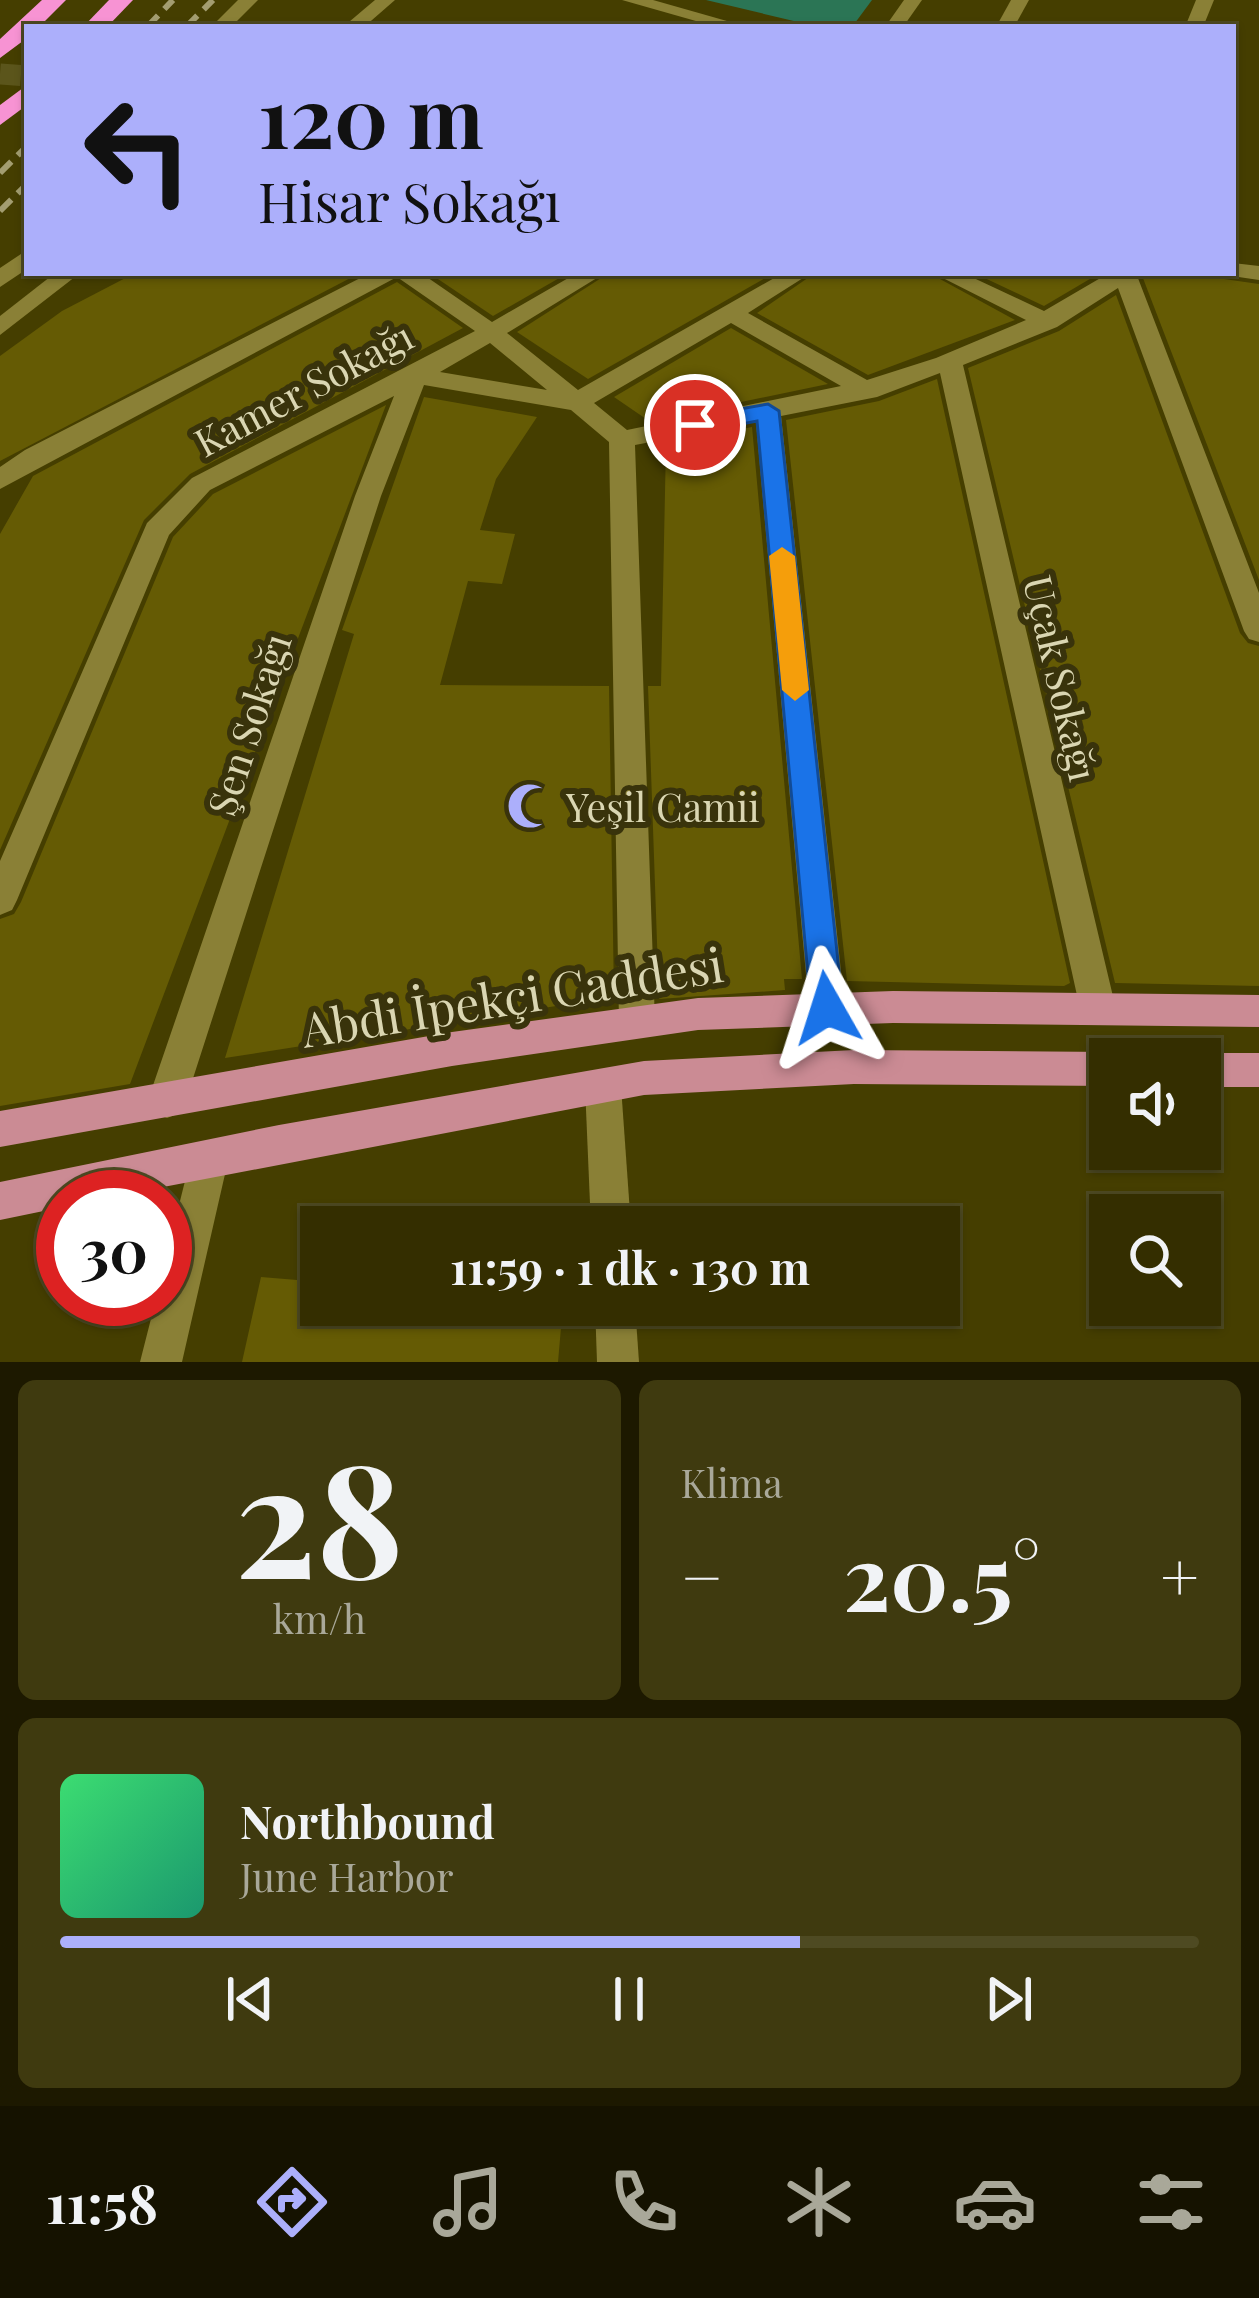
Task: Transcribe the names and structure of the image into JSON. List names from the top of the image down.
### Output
{
  "streets": {
    "main road": ["Abdi İpekçi Caddesi"],
    "street": ["Kamer Sokağı", "Uçak Sokağı", "Şen Sokağı"]
  },
  "crossings": [
    ["Kamer Sokağı", "Şen Sokağı"],
    ["Uçak Sokağı", "Abdi İpekçi Caddesi"],
    ["Şen Sokağı", "Abdi İpekçi Caddesi"]
  ],
  "places": {
    "mosque": ["Yeşil Camii"]
  },
  "page": {
    "turn": ["120 m", "Hisar Sokağı"],
    "limit": "30",
    "trip": "11:59 · 1 dk · 130 m",
    "tile": [
      ["28", "km/h"],
      "Klima"
    ],
    "heat": ["−", "20.5°", "+"],
    "song": ["Northbound", "June Harbor"],
    "tabs": "11:58"
  }
}
